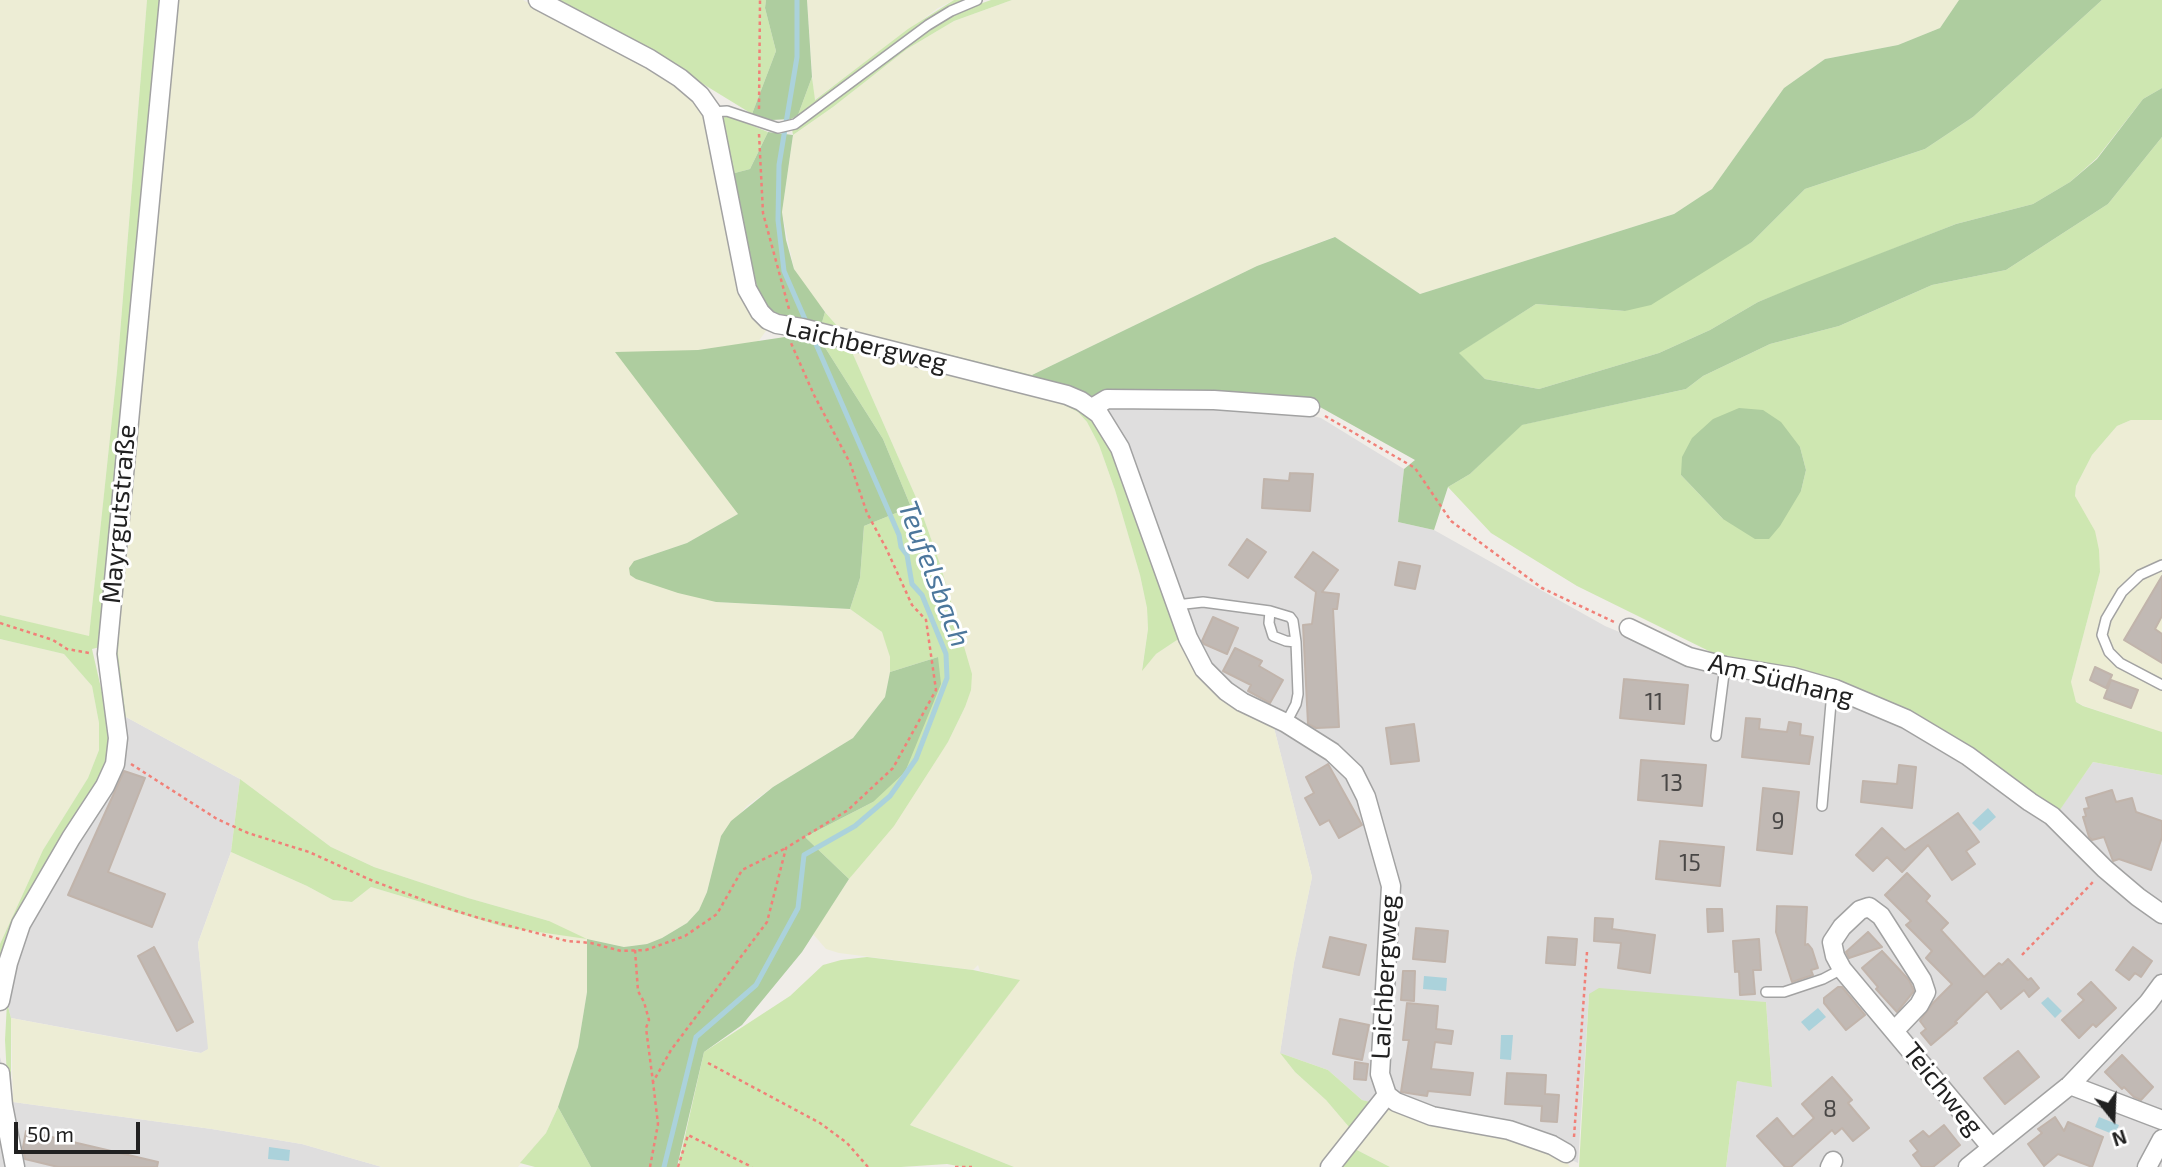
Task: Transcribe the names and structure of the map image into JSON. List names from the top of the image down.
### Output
{
  "streets": {
    "street": [
      "Laichbergweg",
      "Mayrgutstraße",
      "Am Südhang",
      "Teichweg"
    ]
  },
  "water": ["Teufelsbach"],
  "house_numbers": [
    "11",
    "13",
    "9",
    "15",
    "8"
  ],
  "scale_bar": "50 m",
  "north": "bottom"
}
